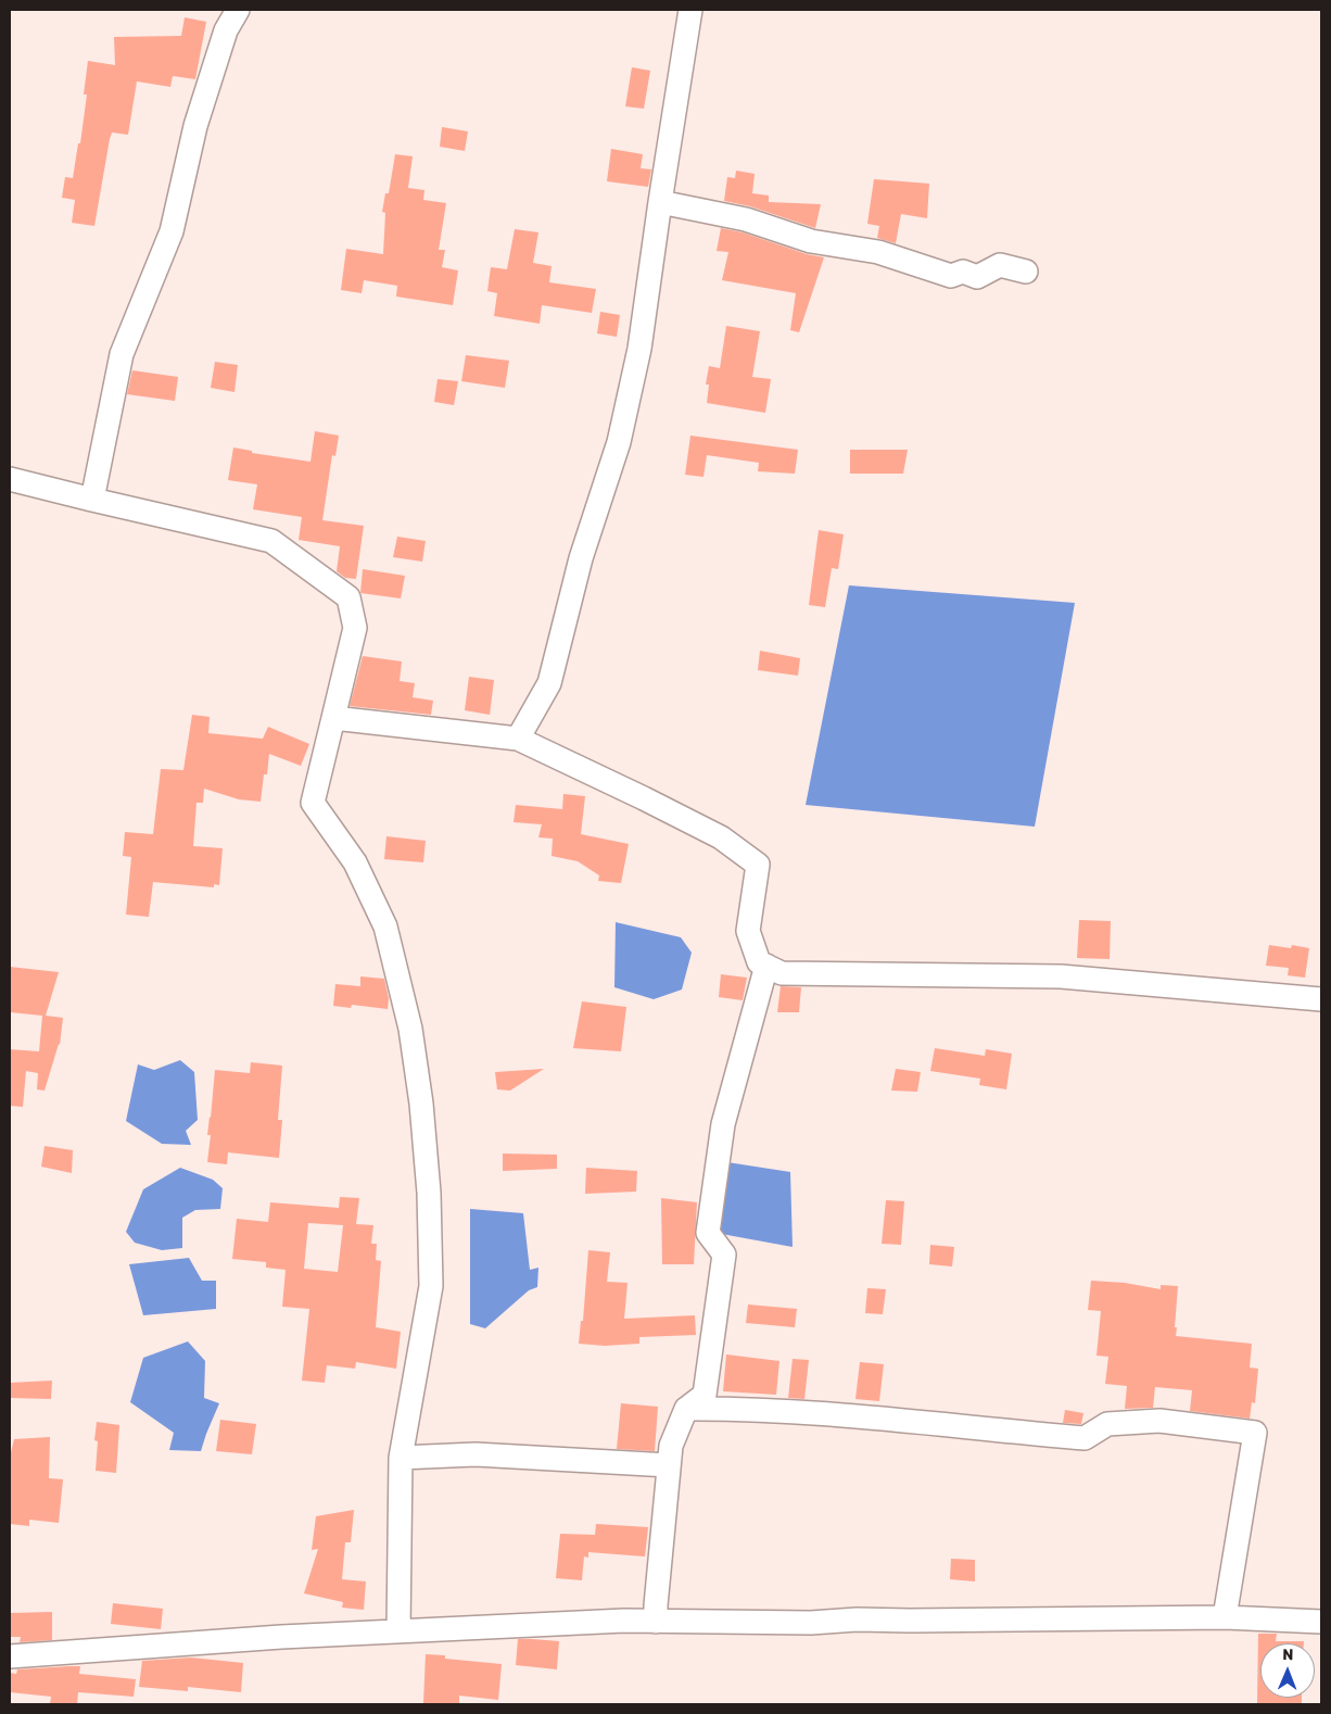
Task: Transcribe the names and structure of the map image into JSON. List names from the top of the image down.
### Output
{
  "north": "top"
}
